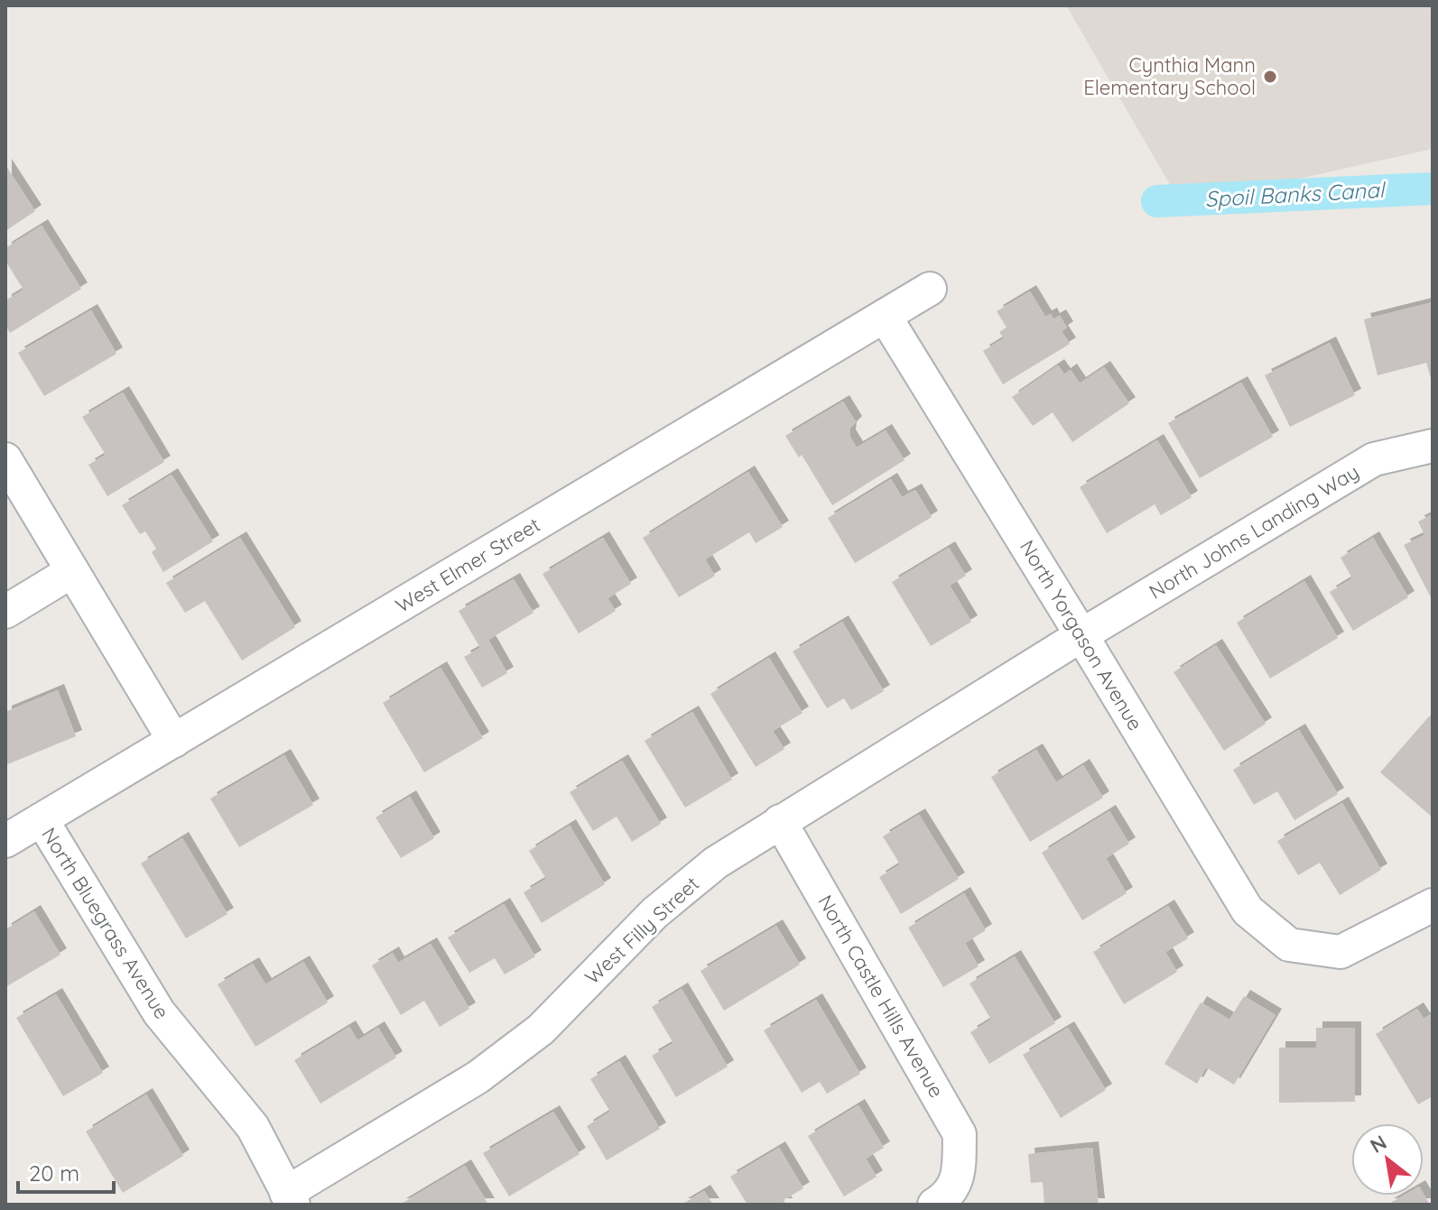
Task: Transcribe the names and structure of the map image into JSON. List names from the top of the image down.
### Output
{
  "streets": {
    "street": [
      "North Johns Landing Way",
      "West Elmer Street",
      "North Yorgason Avenue",
      "North Bluegrass Avenue",
      "West Filly Street",
      "North Castle Hills Avenue"
    ]
  },
  "crossings": [
    ["North Johns Landing Way", "North Yorgason Avenue"],
    ["North Johns Landing Way", "West Filly Street"],
    ["West Elmer Street", "North Yorgason Avenue"],
    ["West Elmer Street", "North Bluegrass Avenue"],
    ["North Yorgason Avenue", "West Filly Street"],
    ["North Bluegrass Avenue", "West Filly Street"],
    ["West Filly Street", "North Castle Hills Avenue"]
  ],
  "water": ["Spoil Banks Canal"],
  "places": ["Cynthia Mann Elementary School"],
  "scale_bar": "20 m",
  "north": "top left"
}
